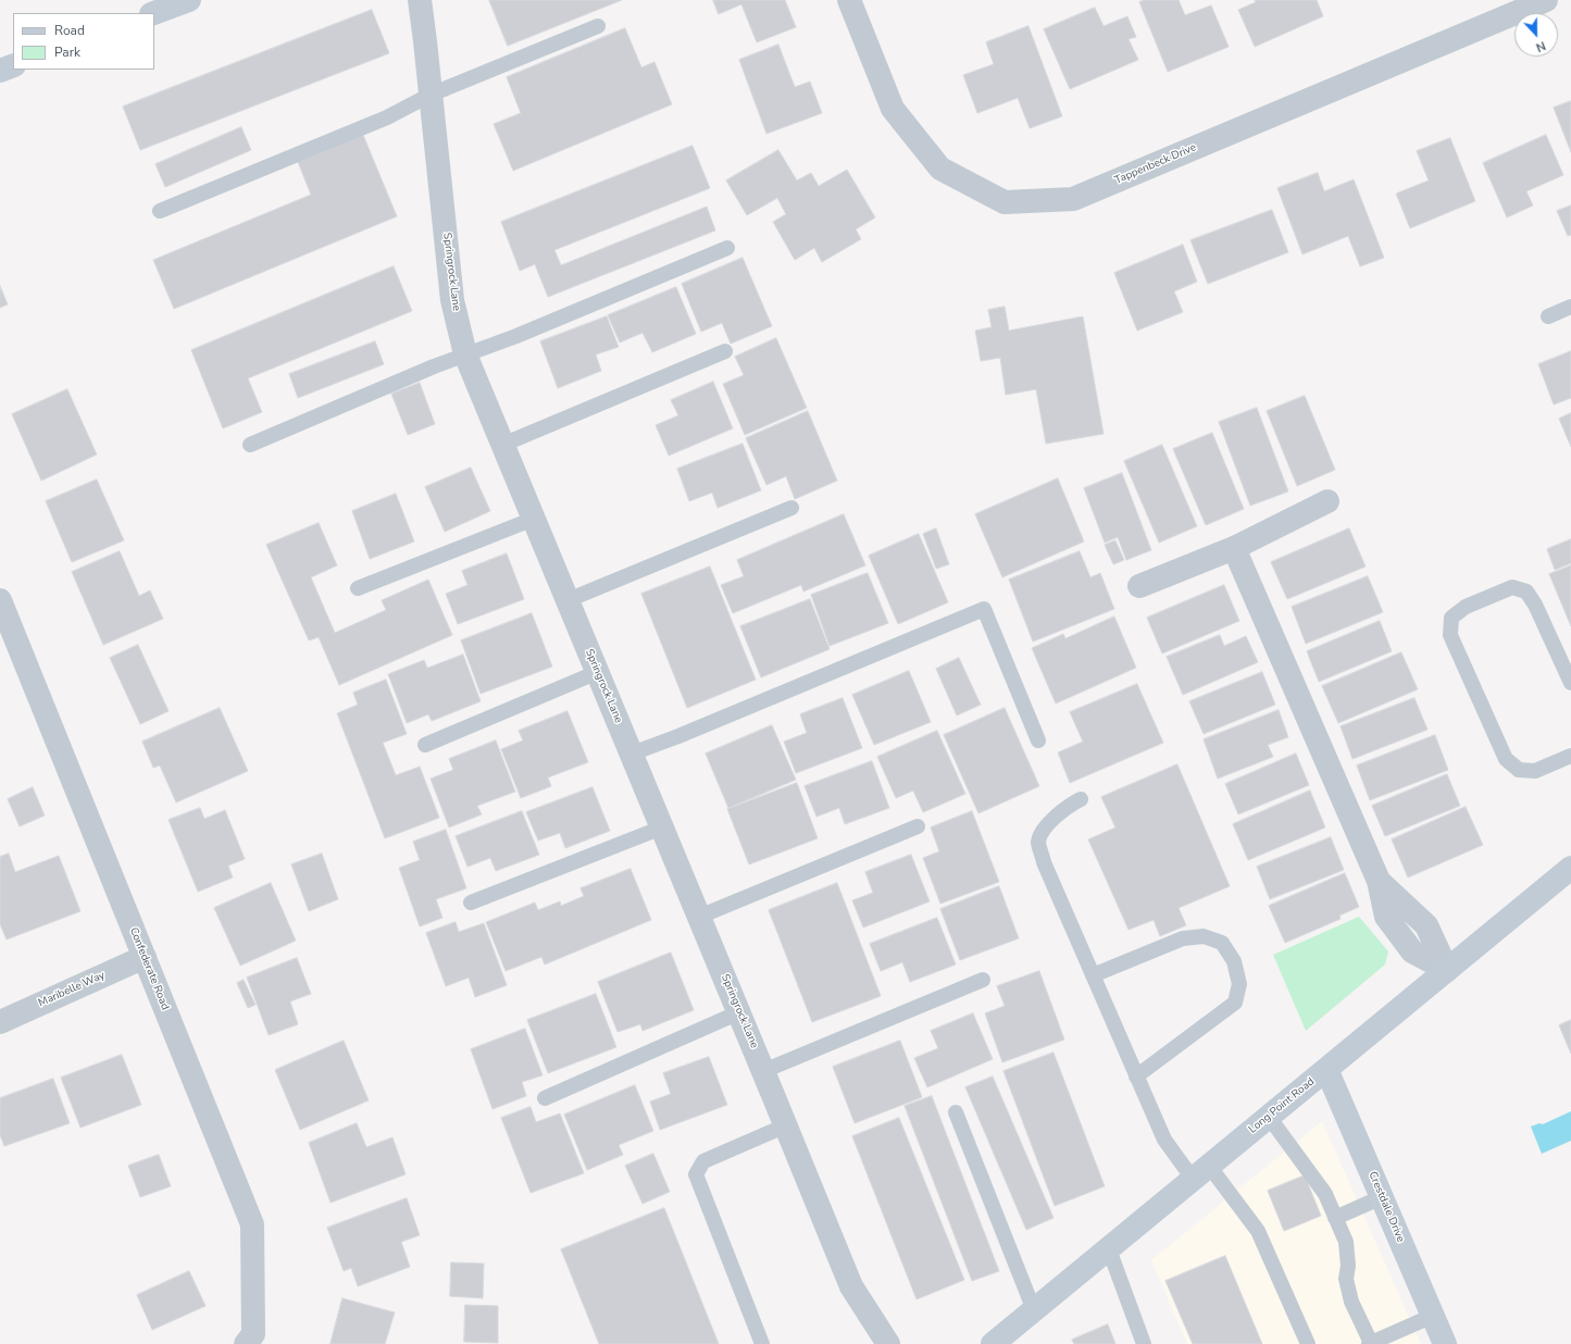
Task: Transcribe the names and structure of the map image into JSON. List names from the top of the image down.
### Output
{
  "streets": {
    "main road": ["Long Point Road", "Crestdale Drive"],
    "street": [
      "Tappenbeck Drive",
      "Springrock Lane",
      "Confederate Road",
      "Maribelle Way"
    ]
  },
  "crossings": [
    ["Confederate Road", "Maribelle Way"],
    ["Long Point Road", "Crestdale Drive"]
  ],
  "legend": ["Road", "Park"],
  "north": "bottom"
}
